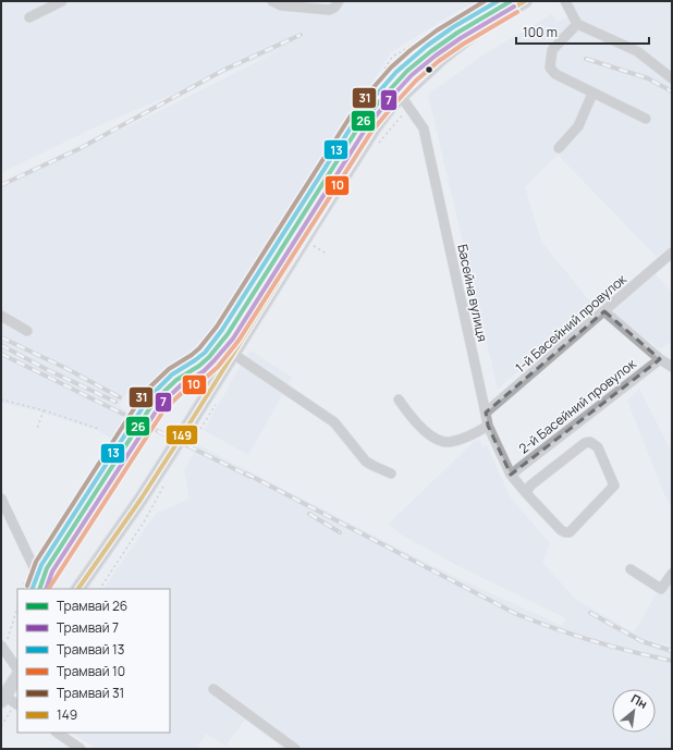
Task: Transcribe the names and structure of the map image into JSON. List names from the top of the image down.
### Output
{
  "streets": {
    "street": ["Басейна вулиця", "1-й Басейний провулок", "2-й Басейний провулок"]
  },
  "crossings": [
    ["Басейна вулиця", "1-й Басейний провулок"],
    ["Басейна вулиця", "2-й Басейний провулок"],
    ["1-й Басейний провулок", "2-й Басейний провулок"]
  ],
  "lines": [
    "tram line 26",
    "tram line 13",
    "tram line 31",
    "transit line 149",
    "tram line 7",
    "tram line 10"
  ],
  "legend": [
    "Трамвай 26",
    "Трамвай 7",
    "Трамвай 13",
    "Трамвай 10",
    "Трамвай 31",
    "149"
  ],
  "scale_bar": "100 m",
  "north": "top right"
}
